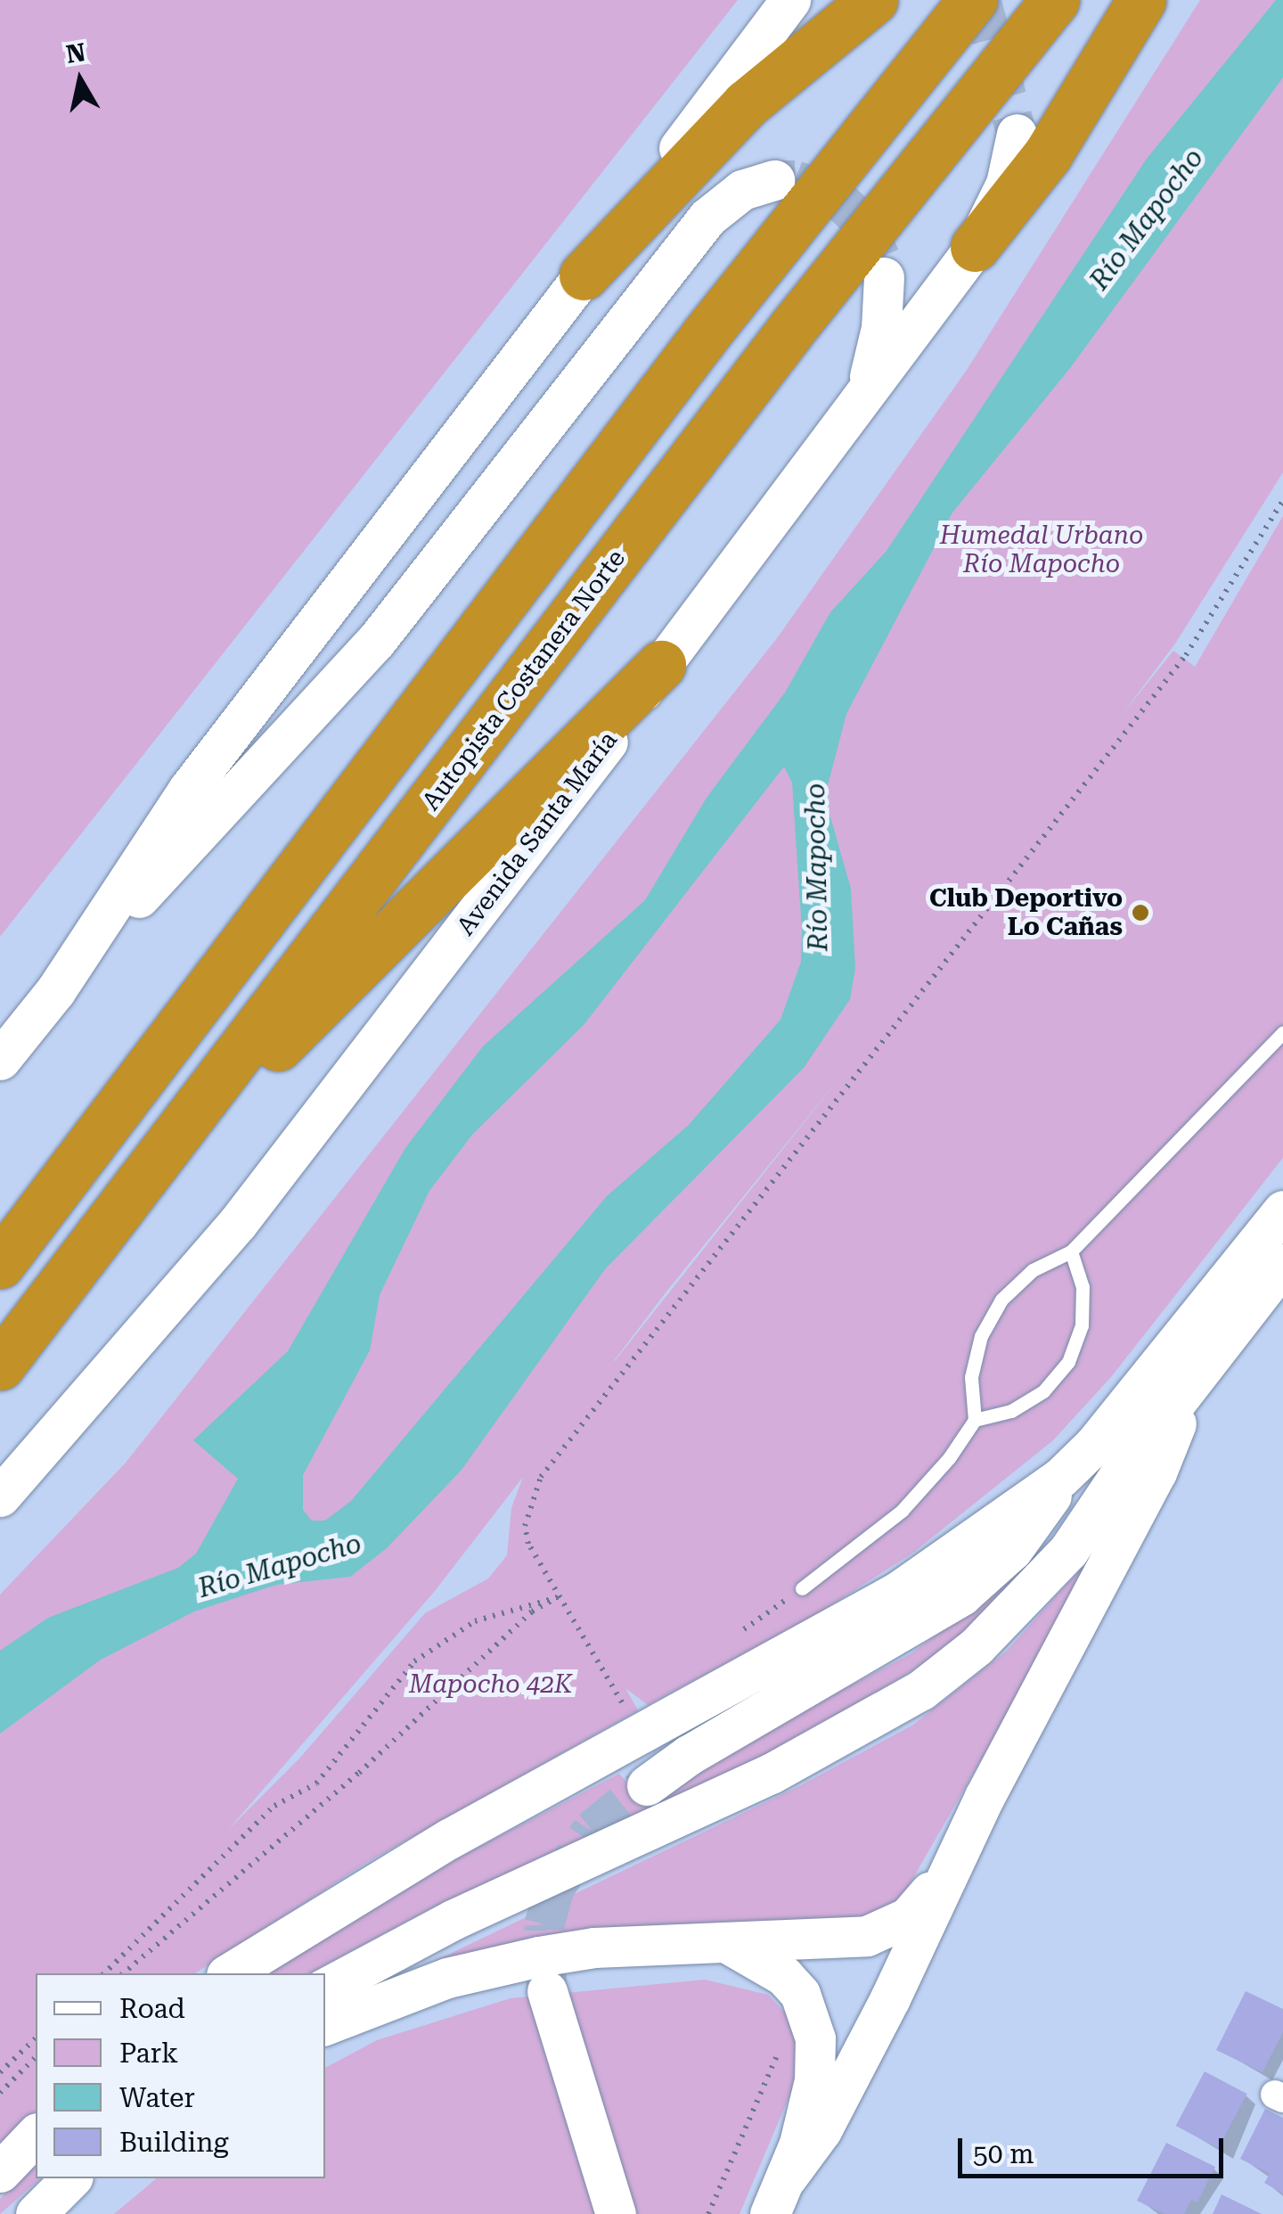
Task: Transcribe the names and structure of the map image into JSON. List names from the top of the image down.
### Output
{
  "streets": {
    "highway": ["Autopista Costanera Norte"],
    "main road": ["Avenida Santa María"]
  },
  "water": ["Río Mapocho"],
  "parks": ["Humedal Urbano Río Mapocho", "Mapocho 42K"],
  "places": ["Club Deportivo Lo Cañas"],
  "legend": [
    "Road",
    "Park",
    "Water",
    "Building"
  ],
  "scale_bar": "50 m",
  "north": "top"
}
